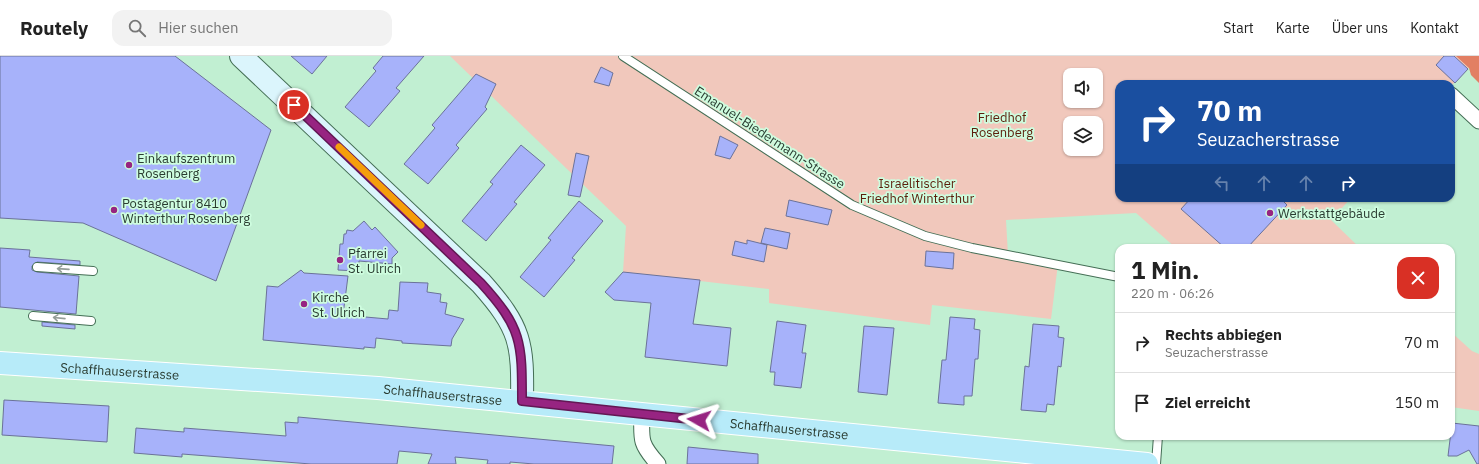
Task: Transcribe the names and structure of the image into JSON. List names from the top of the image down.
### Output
{
  "streets": {
    "main road": ["Schaffhauserstrasse"],
    "lane": ["Emanuel-Biedermann-Strasse"]
  },
  "parks": ["Friedhof Rosenberg", "Israelitischer Friedhof Winterthur"],
  "places": [
    "Einkaufszentrum Rosenberg",
    "Postagentur 8410 Winterthur Rosenberg",
    "Werkstattgebäude",
    "Pfarrei St. Ulrich",
    "Kirche St. Ulrich"
  ],
  "page": {
    "header": "Routely",
    "search": "Hier suchen",
    "nav": [
      "Start",
      "Karte",
      "Über uns",
      "Kontakt"
    ],
    "turn": ["70 m", "Seuzacherstrasse"],
    "heading": ["1 Min.", "220 m · 06:26"],
    "list": [
      {
        "name": "Rechts abbiegen",
        "note": "Seuzacherstrasse",
        "value": "70 m"
      },
      {
        "name": "Ziel erreicht",
        "value": "150 m"
      }
    ]
  }
}
